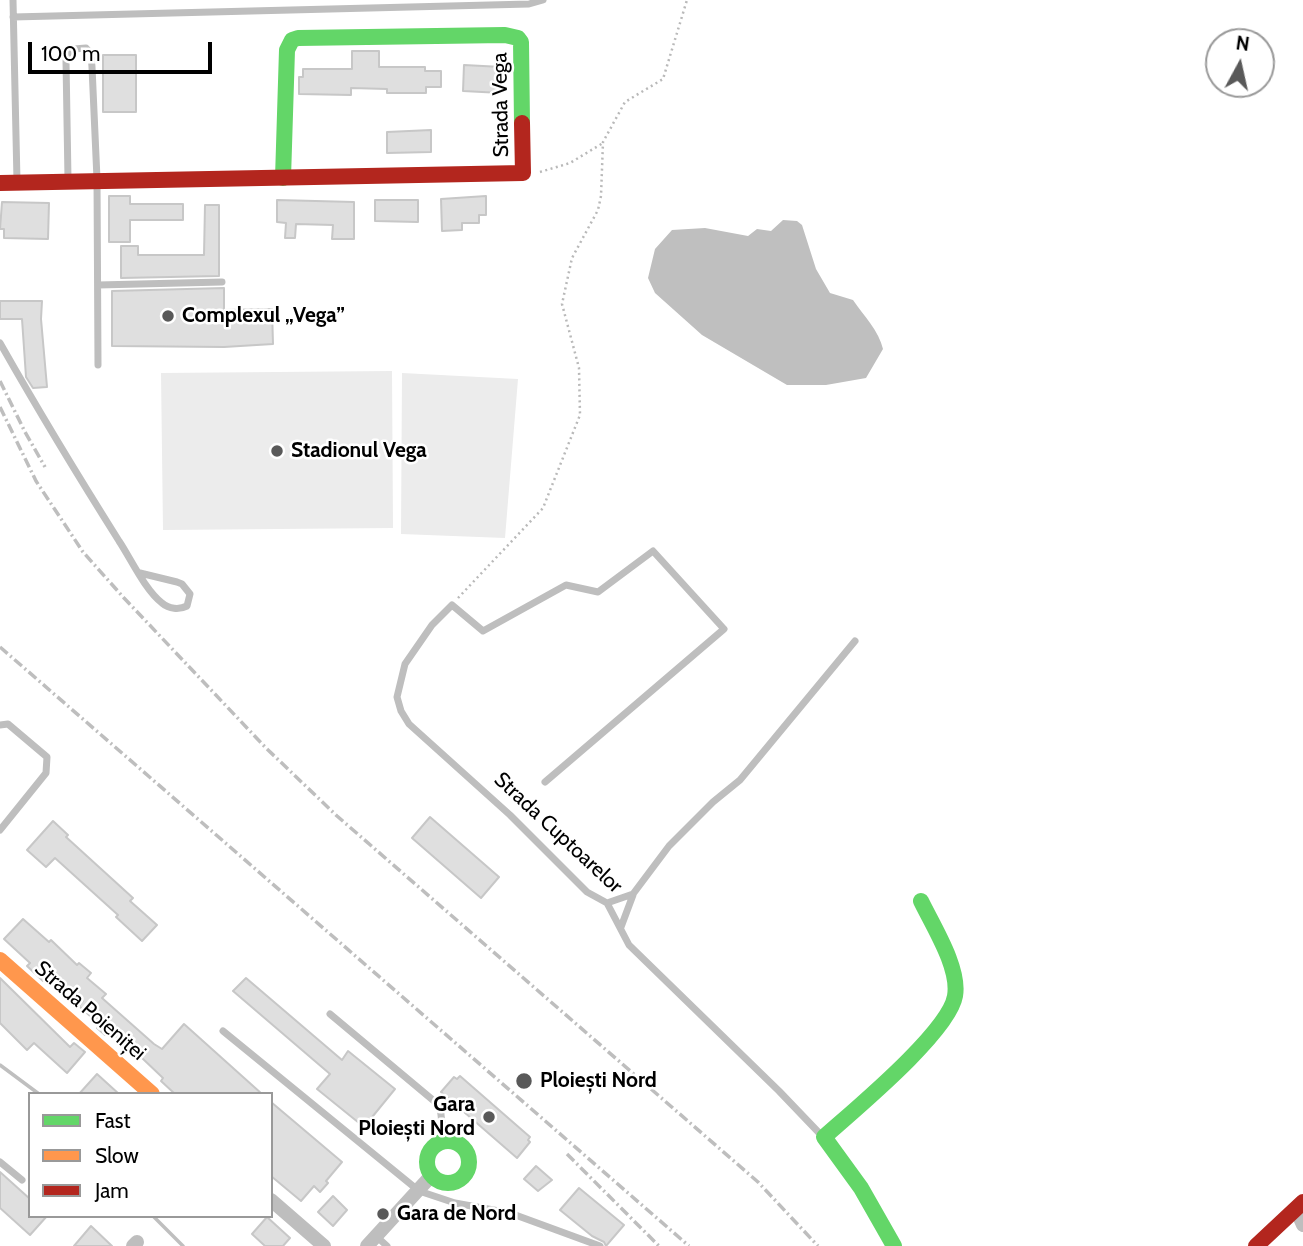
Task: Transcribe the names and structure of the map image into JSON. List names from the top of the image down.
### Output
{
  "streets": {
    "street": ["Strada Vega", "Strada Cuptoarelor", "Strada Poieniței"]
  },
  "places": [
    "Complexul „Vega”",
    "Stadionul Vega",
    "Ploiești Nord",
    "Gara Ploiești Nord",
    "Gara de Nord"
  ],
  "legend": ["Fast", "Slow", "Jam"],
  "scale_bar": "100 m",
  "north": "top"
}
